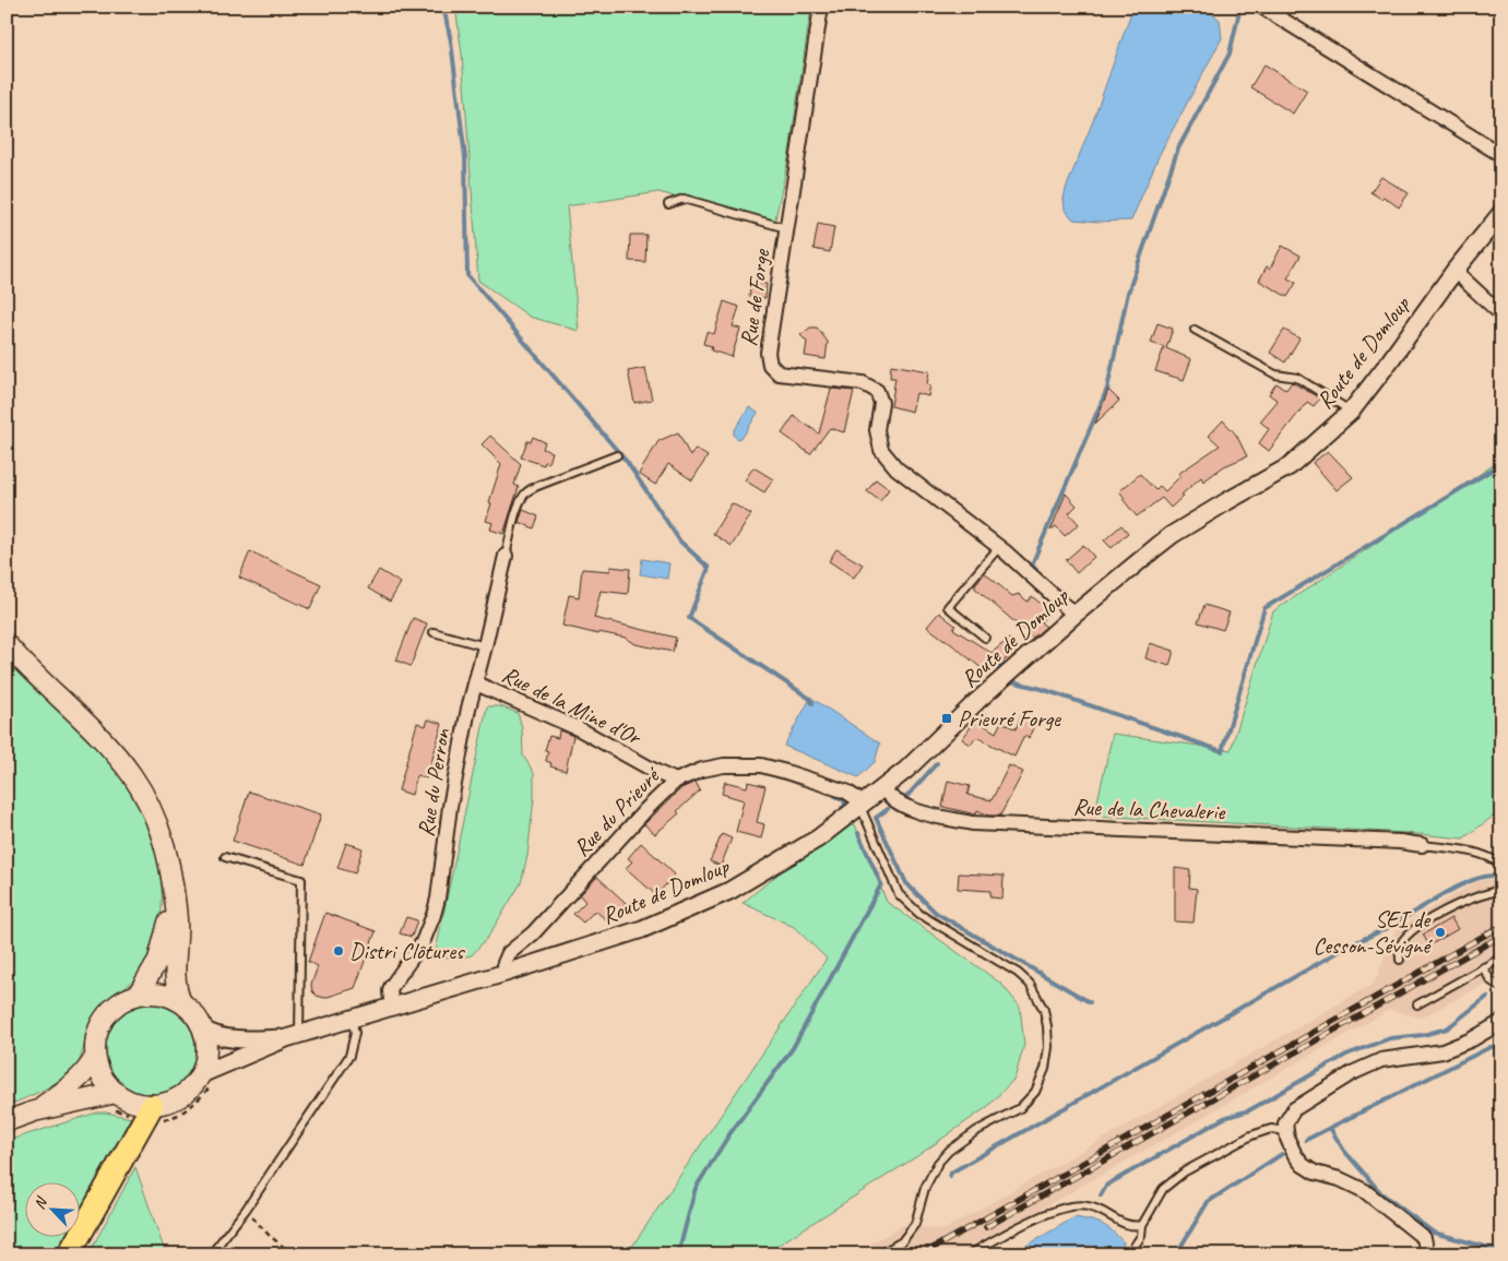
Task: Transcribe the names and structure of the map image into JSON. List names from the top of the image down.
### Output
{
  "streets": {
    "street": [
      "Rue de Forge",
      "Route de Domloup",
      "Rue de la Mine d'Or",
      "Rue du Perron",
      "Rue de la Chevalerie",
      "Rue du Prieuré"
    ]
  },
  "crossings": [
    ["Rue de Forge", "Route de Domloup"],
    ["Route de Domloup", "Rue du Perron"],
    ["Route de Domloup", "Rue de la Chevalerie"],
    ["Route de Domloup", "Rue du Prieuré"],
    ["Rue de la Mine d'Or", "Rue du Perron"],
    ["Rue de la Mine d'Or", "Rue du Prieuré"]
  ],
  "places": {
    "transit": ["Prieuré Forge"],
    "other": ["SEI de Cesson-Sévigné", "Distri Clôtures"]
  },
  "north": "top left"
}
